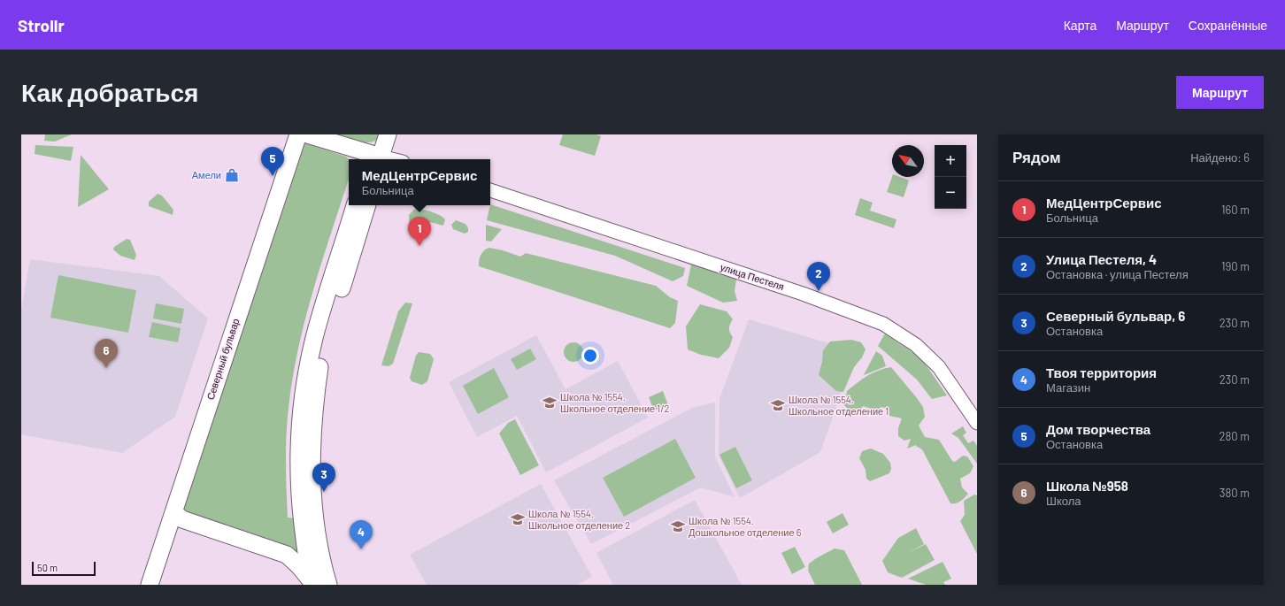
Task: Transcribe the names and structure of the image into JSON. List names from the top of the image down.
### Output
{
  "streets": {
    "main road": ["Северный бульвар"],
    "street": ["улица Пестеля"]
  },
  "places": {
    "shop": ["Амели"],
    "school or university": [
      "Школа № 1554. Школьное отделение 1/2",
      "Школа № 1554. Школьное отделение 1",
      "Школа № 1554. Школьное отделение 2",
      "Школа № 1554. Дошкольное отделение 6"
    ]
  },
  "scale_bar": "50 m",
  "north": "top left",
  "page": {
    "header": "Strollr",
    "nav": ["Карта", "Маршрут", "Сохранённые"],
    "buttons": "Маршрут",
    "title": "Как добраться",
    "heading": ["Рядом", "Найдено: 6"],
    "map_buttons": ["+", "−"],
    "pins": [
      "5",
      "1",
      "2",
      "6",
      "3",
      "4"
    ],
    "popup": ["МедЦентрСервис", "Больница"],
    "list": [
      {
        "mark": "1",
        "name": "МедЦентрСервис",
        "note": "Больница",
        "value": "160 m"
      },
      {
        "mark": "2",
        "name": "Улица Пестеля, 4",
        "note": "Остановка · улица Пестеля",
        "value": "190 m"
      },
      {
        "mark": "3",
        "name": "Северный бульвар, 6",
        "note": "Остановка",
        "value": "230 m"
      },
      {
        "mark": "4",
        "name": "Твоя территория",
        "note": "Магазин",
        "value": "230 m"
      },
      {
        "mark": "5",
        "name": "Дом творчества",
        "note": "Остановка",
        "value": "280 m"
      },
      {
        "mark": "6",
        "name": "Школа №958",
        "note": "Школа",
        "value": "380 m"
      }
    ],
    "scale": "50 m"
  }
}
